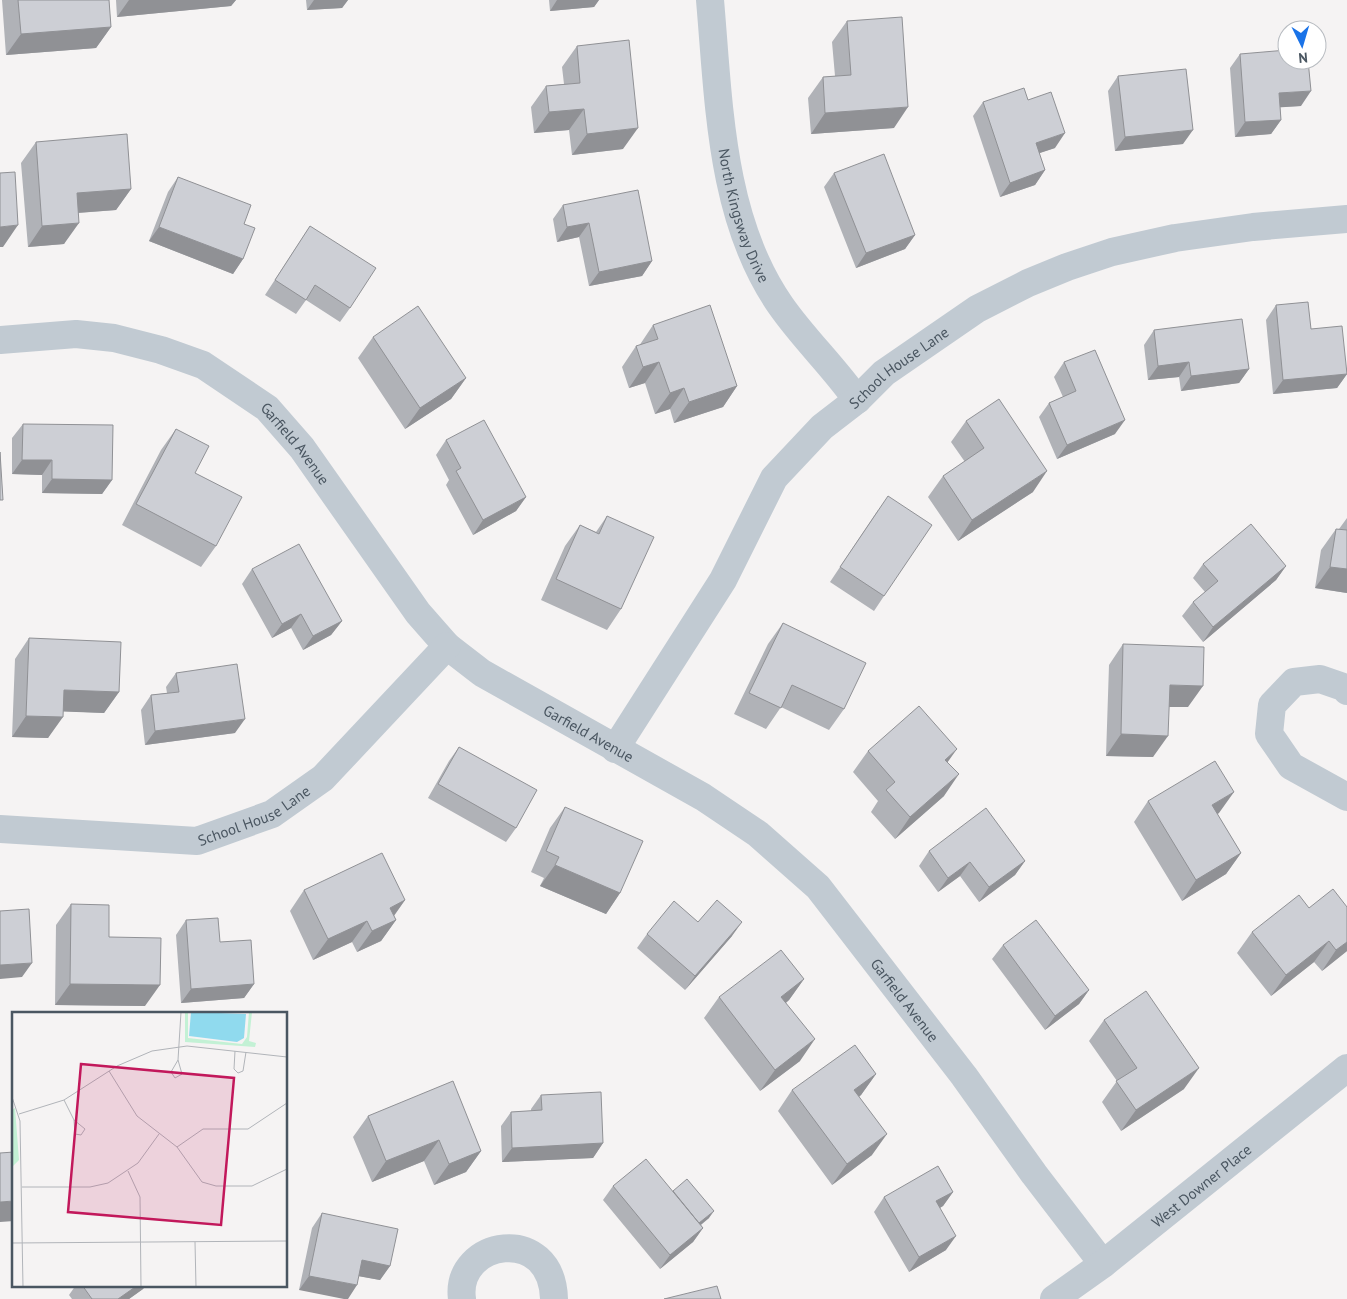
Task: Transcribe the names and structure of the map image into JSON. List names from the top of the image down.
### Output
{
  "streets": {
    "street": [
      "North Kingsway Drive",
      "School House Lane",
      "Garfield Avenue",
      "West Downer Place"
    ]
  },
  "crossings": [
    ["North Kingsway Drive", "School House Lane"],
    ["School House Lane", "Garfield Avenue"],
    ["Garfield Avenue", "West Downer Place"]
  ],
  "north": "bottom"
}
